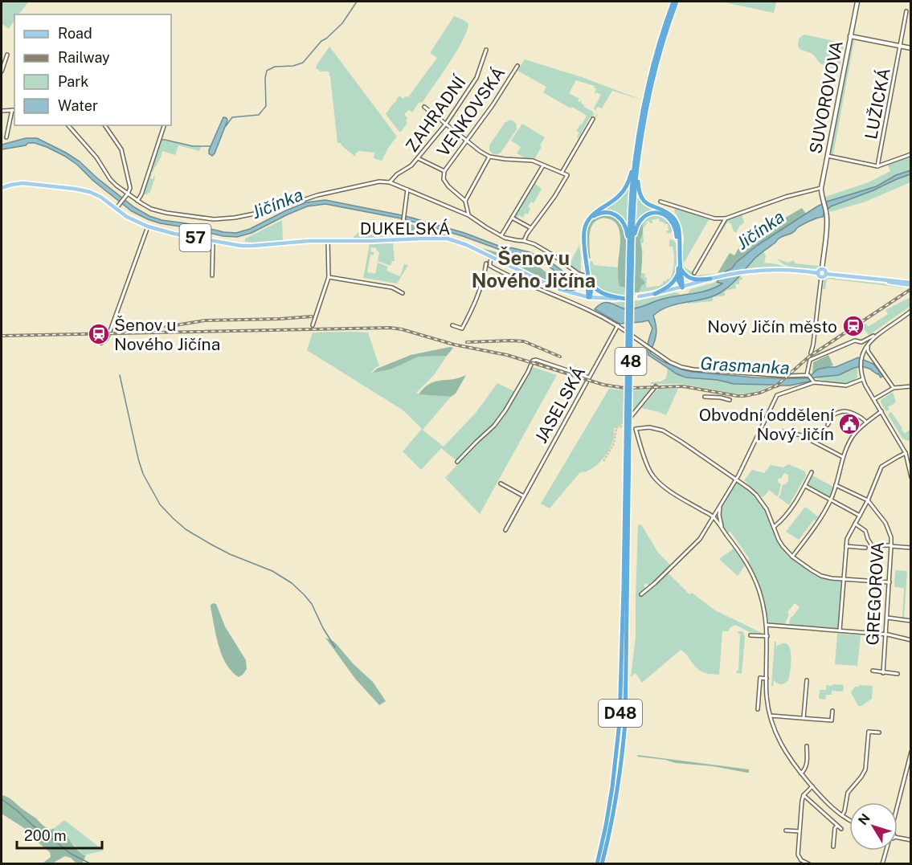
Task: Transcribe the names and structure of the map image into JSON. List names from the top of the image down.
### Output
{
  "streets": {
    "highway": ["48", "D48"],
    "main road": ["DUKELSKÁ", "57"],
    "street": [
      "SUVOROVOVA",
      "LUŽICKÁ",
      "VENKOVSKÁ",
      "ZAHRADNÍ",
      "JASELSKÁ",
      "GREGOROVA"
    ]
  },
  "crossings": [
    ["DUKELSKÁ", "57"],
    ["48", "D48"]
  ],
  "districts": ["Šenov u Nového Jičína"],
  "water": ["Jičínka", "Grasmanka"],
  "places": {
    "station": ["Nový Jičín město", "Šenov u Nového Jičína"],
    "public building": ["Obvodní oddělení Nový Jičín"]
  },
  "legend": [
    "Road",
    "Railway",
    "Park",
    "Water"
  ],
  "scale_bar": "200 m",
  "north": "top left"
}
